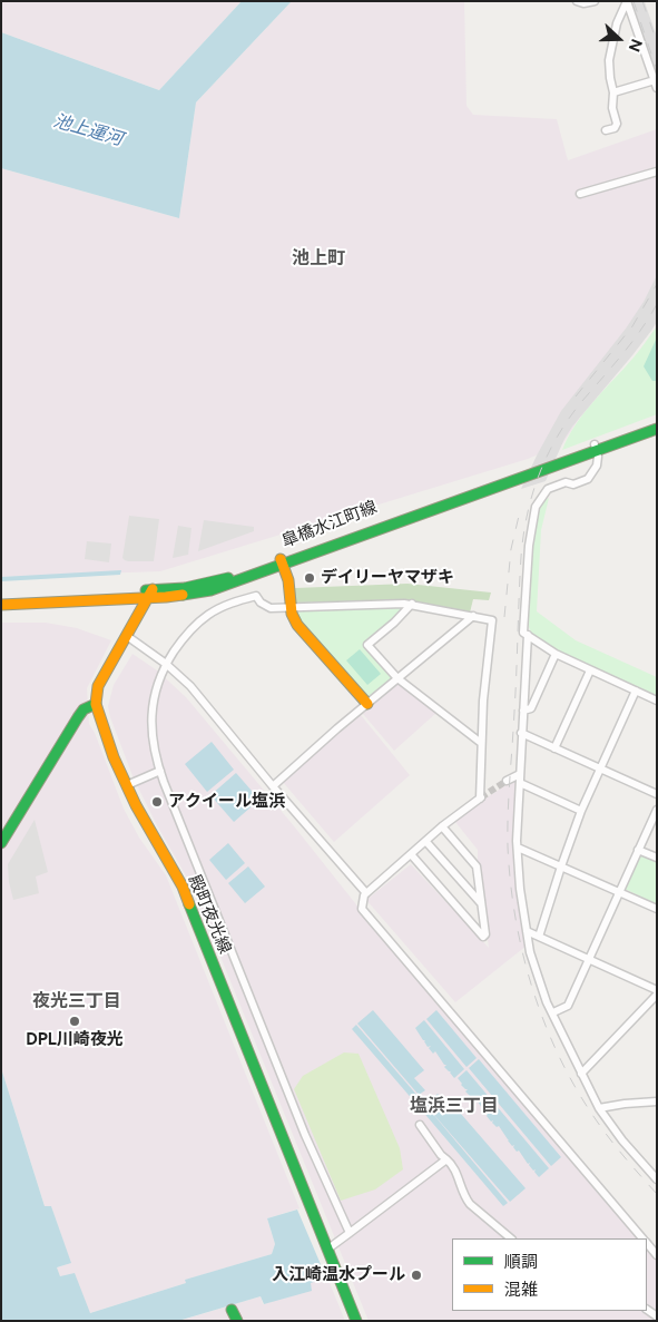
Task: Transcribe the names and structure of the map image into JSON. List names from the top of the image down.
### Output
{
  "streets": {
    "street": ["皐橋水江町線", "殿町夜光線"]
  },
  "districts": ["池上町", "夜光三丁目", "塩浜三丁目"],
  "water": ["池上運河"],
  "places": [
    "デイリーヤマザキ",
    "アクイール塩浜",
    "DPL川崎夜光",
    "入江崎温水プール"
  ],
  "legend": ["順調", "混雑"],
  "north": "right"
}
